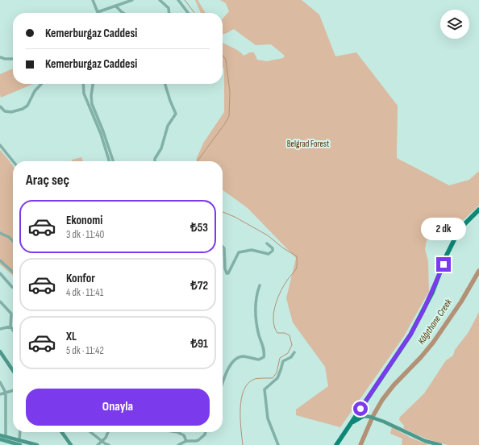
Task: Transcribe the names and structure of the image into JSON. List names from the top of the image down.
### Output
{
  "water": ["Kâğıthane Creek"],
  "parks": ["Belgrad Forest"],
  "page": {
    "banner": ["Kemerburgaz Caddesi", "Kemerburgaz Caddesi"],
    "heading": "Araç seç",
    "list": [
      {
        "name": "Ekonomi",
        "note": "3 dk · 11:40",
        "value": "₺53"
      },
      {
        "name": "Konfor",
        "note": "4 dk · 11:41",
        "value": "₺72"
      },
      {
        "name": "XL",
        "note": "5 dk · 11:42",
        "value": "₺91"
      }
    ],
    "bubble": "2 dk",
    "buttons": "Onayla"
  }
}
